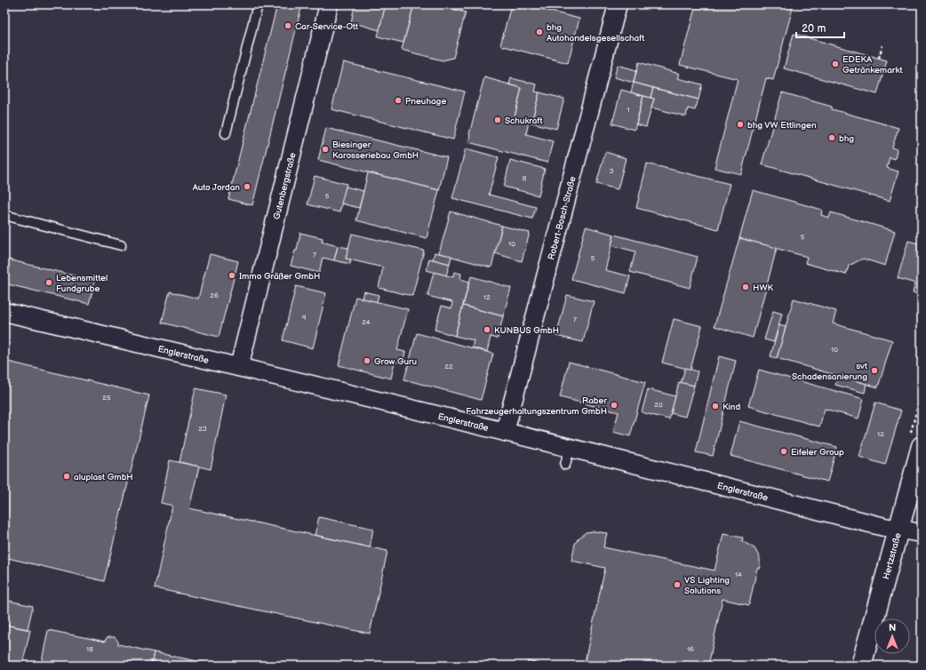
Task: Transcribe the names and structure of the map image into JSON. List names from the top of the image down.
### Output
{
  "streets": {
    "street": [
      "Gutenbergstraße",
      "Robert-Bosch-Straße",
      "Englerstraße",
      "Hertzstraße"
    ]
  },
  "crossings": [
    ["Gutenbergstraße", "Englerstraße"],
    ["Robert-Bosch-Straße", "Englerstraße"],
    ["Englerstraße", "Hertzstraße"]
  ],
  "places": [
    "Car-Service-Ott",
    "bhg Autohandelsgesellschaft",
    "EDEKA Getränkemarkt",
    "Pneuhage",
    "Schukraft",
    "bhg VW Ettlingen",
    "bhg",
    "Biesinger Karosseriebau GmbH",
    "Auto Jordan",
    "Immo Gräßer GmbH",
    "Lebensmittel Fundgrube",
    "HWK",
    "KUNBUS GmbH",
    "Grow Guru",
    "svt Schadensanierung",
    "Raber Fahrzeugerhaltungszentrum GmbH",
    "Kind",
    "Eifeler Group",
    "aluplast GmbH",
    "VS Lighting Solutions"
  ],
  "house_numbers": [
    "1",
    "3",
    "8",
    "5",
    "5",
    "10",
    "7",
    "5",
    "26",
    "12",
    "9",
    "7",
    "24",
    "10",
    "22",
    "25",
    "20",
    "23",
    "12",
    "14",
    "18",
    "16"
  ],
  "scale_bar": "20 m",
  "north": "top"
}
